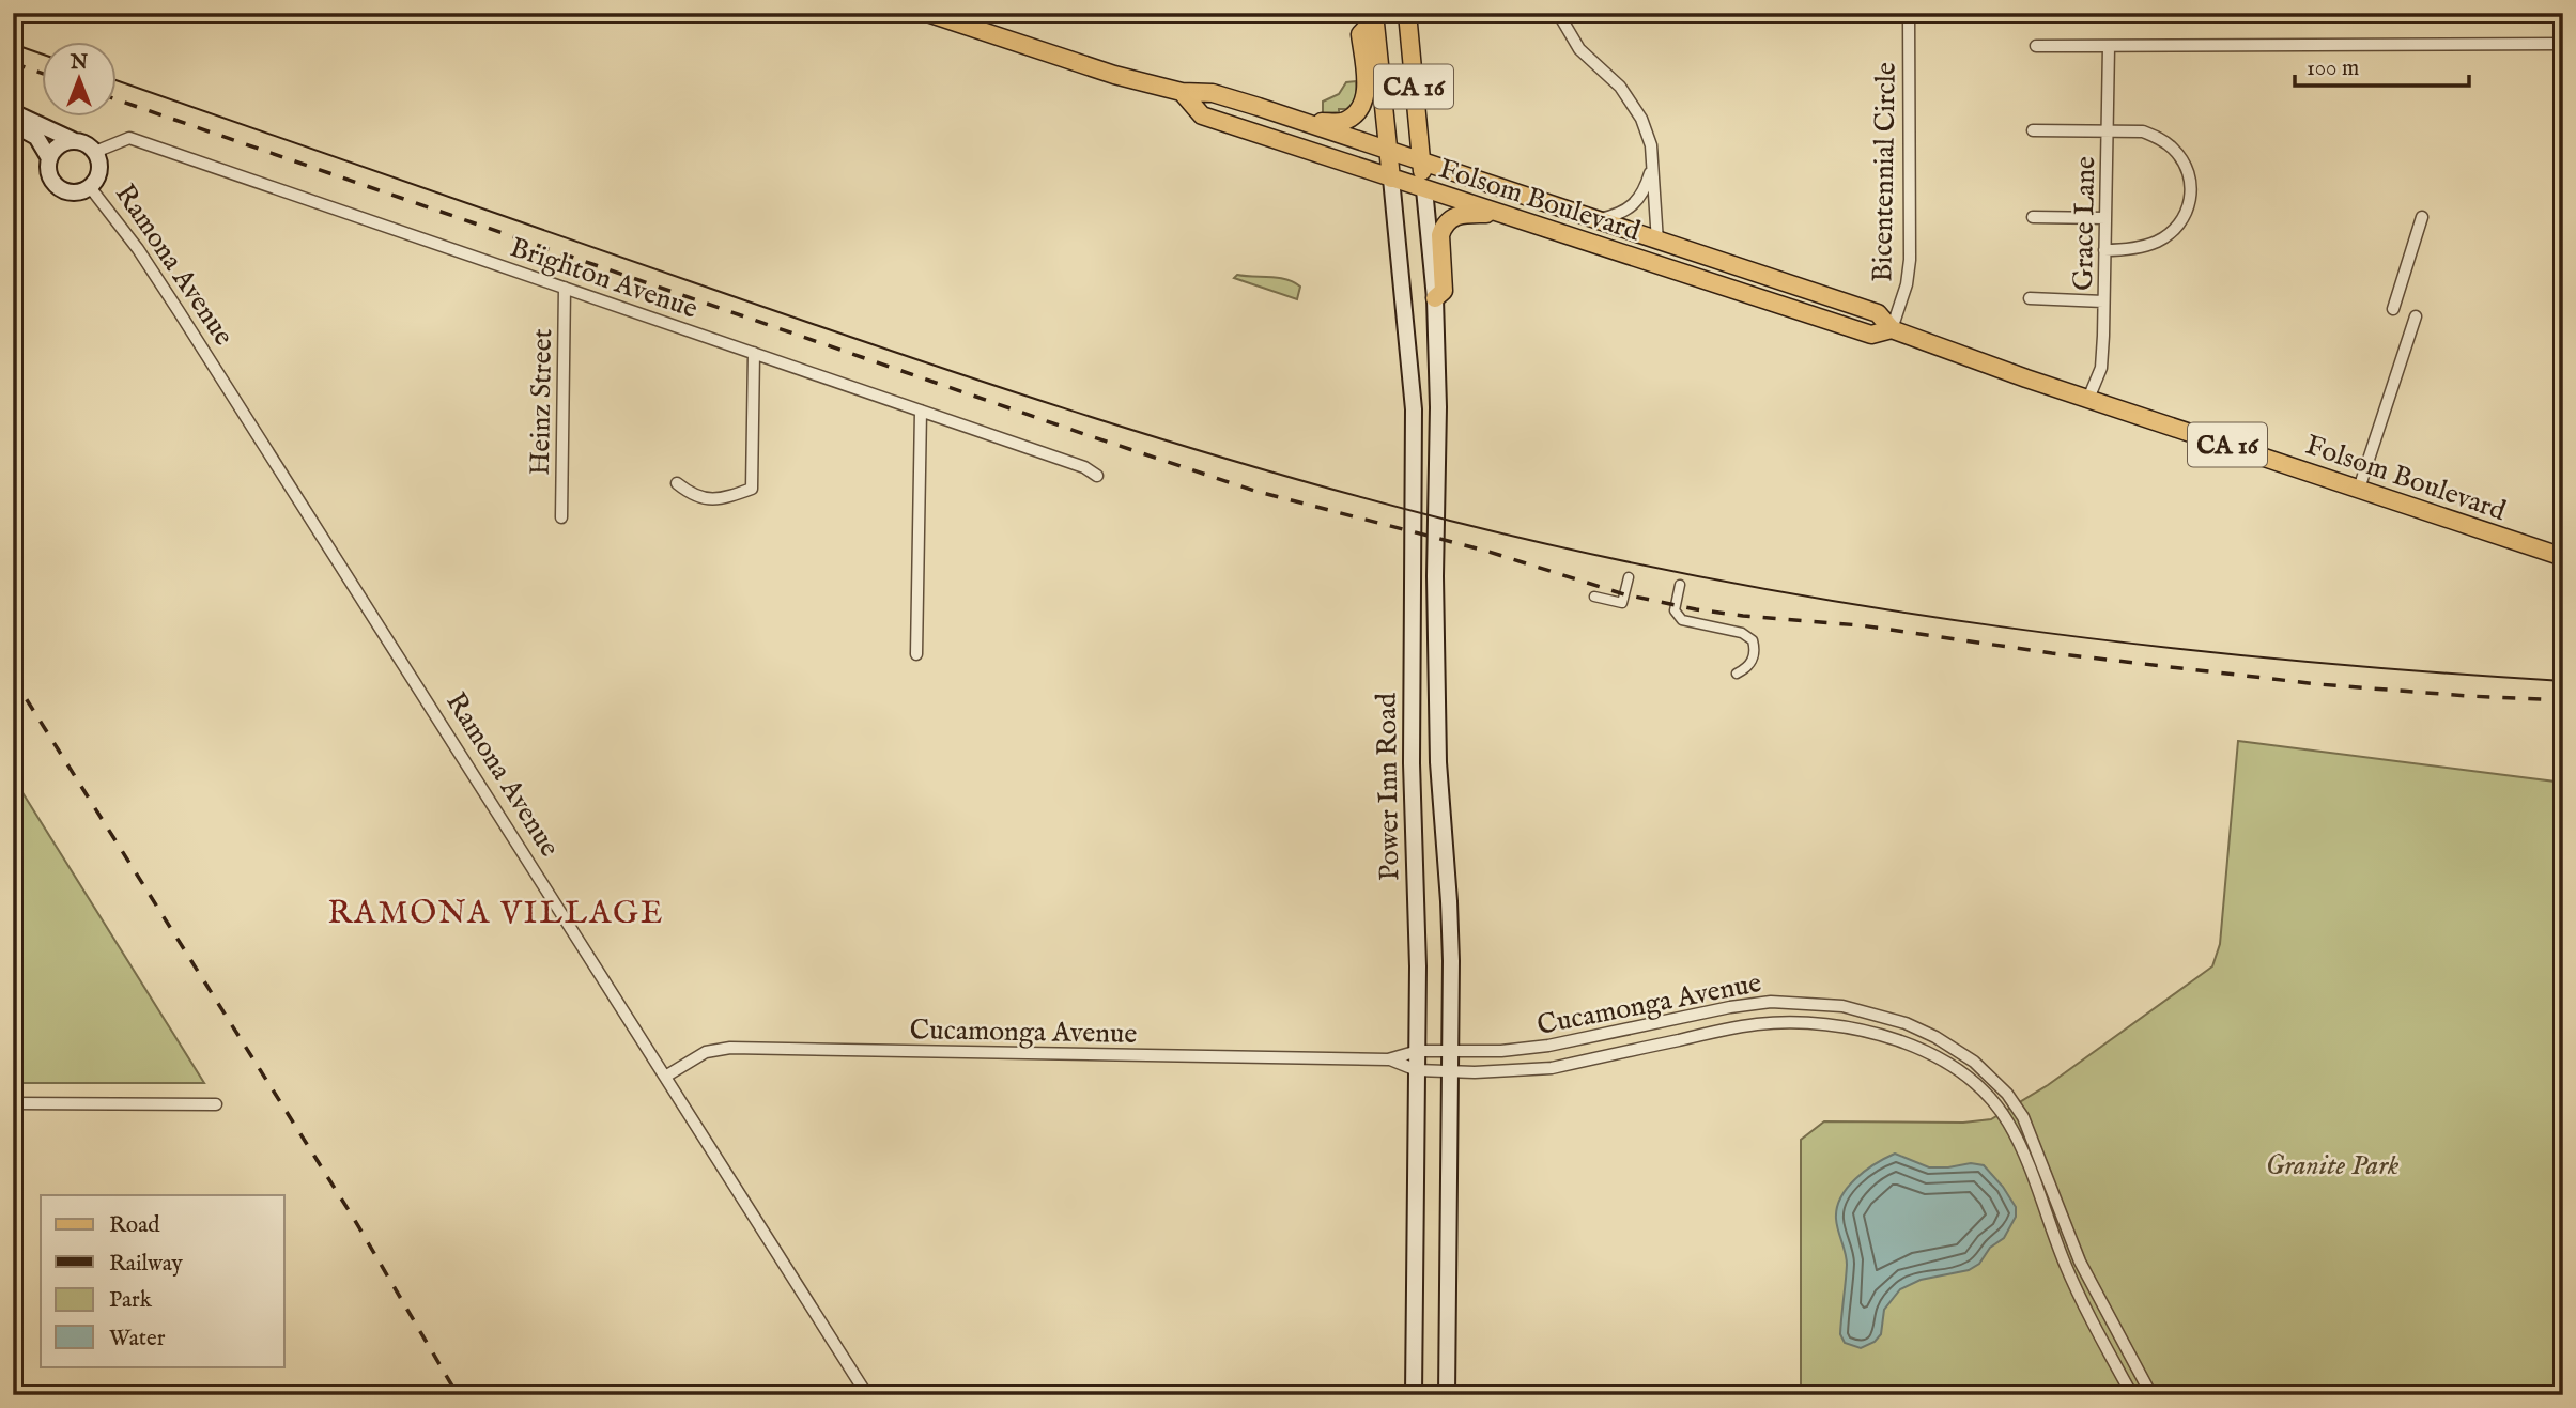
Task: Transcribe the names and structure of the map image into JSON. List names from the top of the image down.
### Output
{
  "streets": {
    "main road": [
      "CA 16",
      "Folsom Boulevard",
      "Ramona Avenue",
      "Power Inn Road"
    ],
    "street": [
      "Bicentennial Circle",
      "Grace Lane",
      "Brighton Avenue",
      "Heinz Street",
      "Cucamonga Avenue"
    ]
  },
  "crossings": [
    ["CA 16", "Folsom Boulevard"],
    ["CA 16", "Power Inn Road"],
    ["Bicentennial Circle", "Folsom Boulevard"],
    ["Folsom Boulevard", "Grace Lane"],
    ["Folsom Boulevard", "Power Inn Road"],
    ["Ramona Avenue", "Brighton Avenue"],
    ["Ramona Avenue", "Cucamonga Avenue"],
    ["Brighton Avenue", "Heinz Street"],
    ["Power Inn Road", "Cucamonga Avenue"]
  ],
  "districts": ["RAMONA VILLAGE"],
  "parks": ["Granite Park"],
  "legend": [
    "Road",
    "Railway",
    "Park",
    "Water"
  ],
  "scale_bar": "100 m",
  "north": "top"
}
